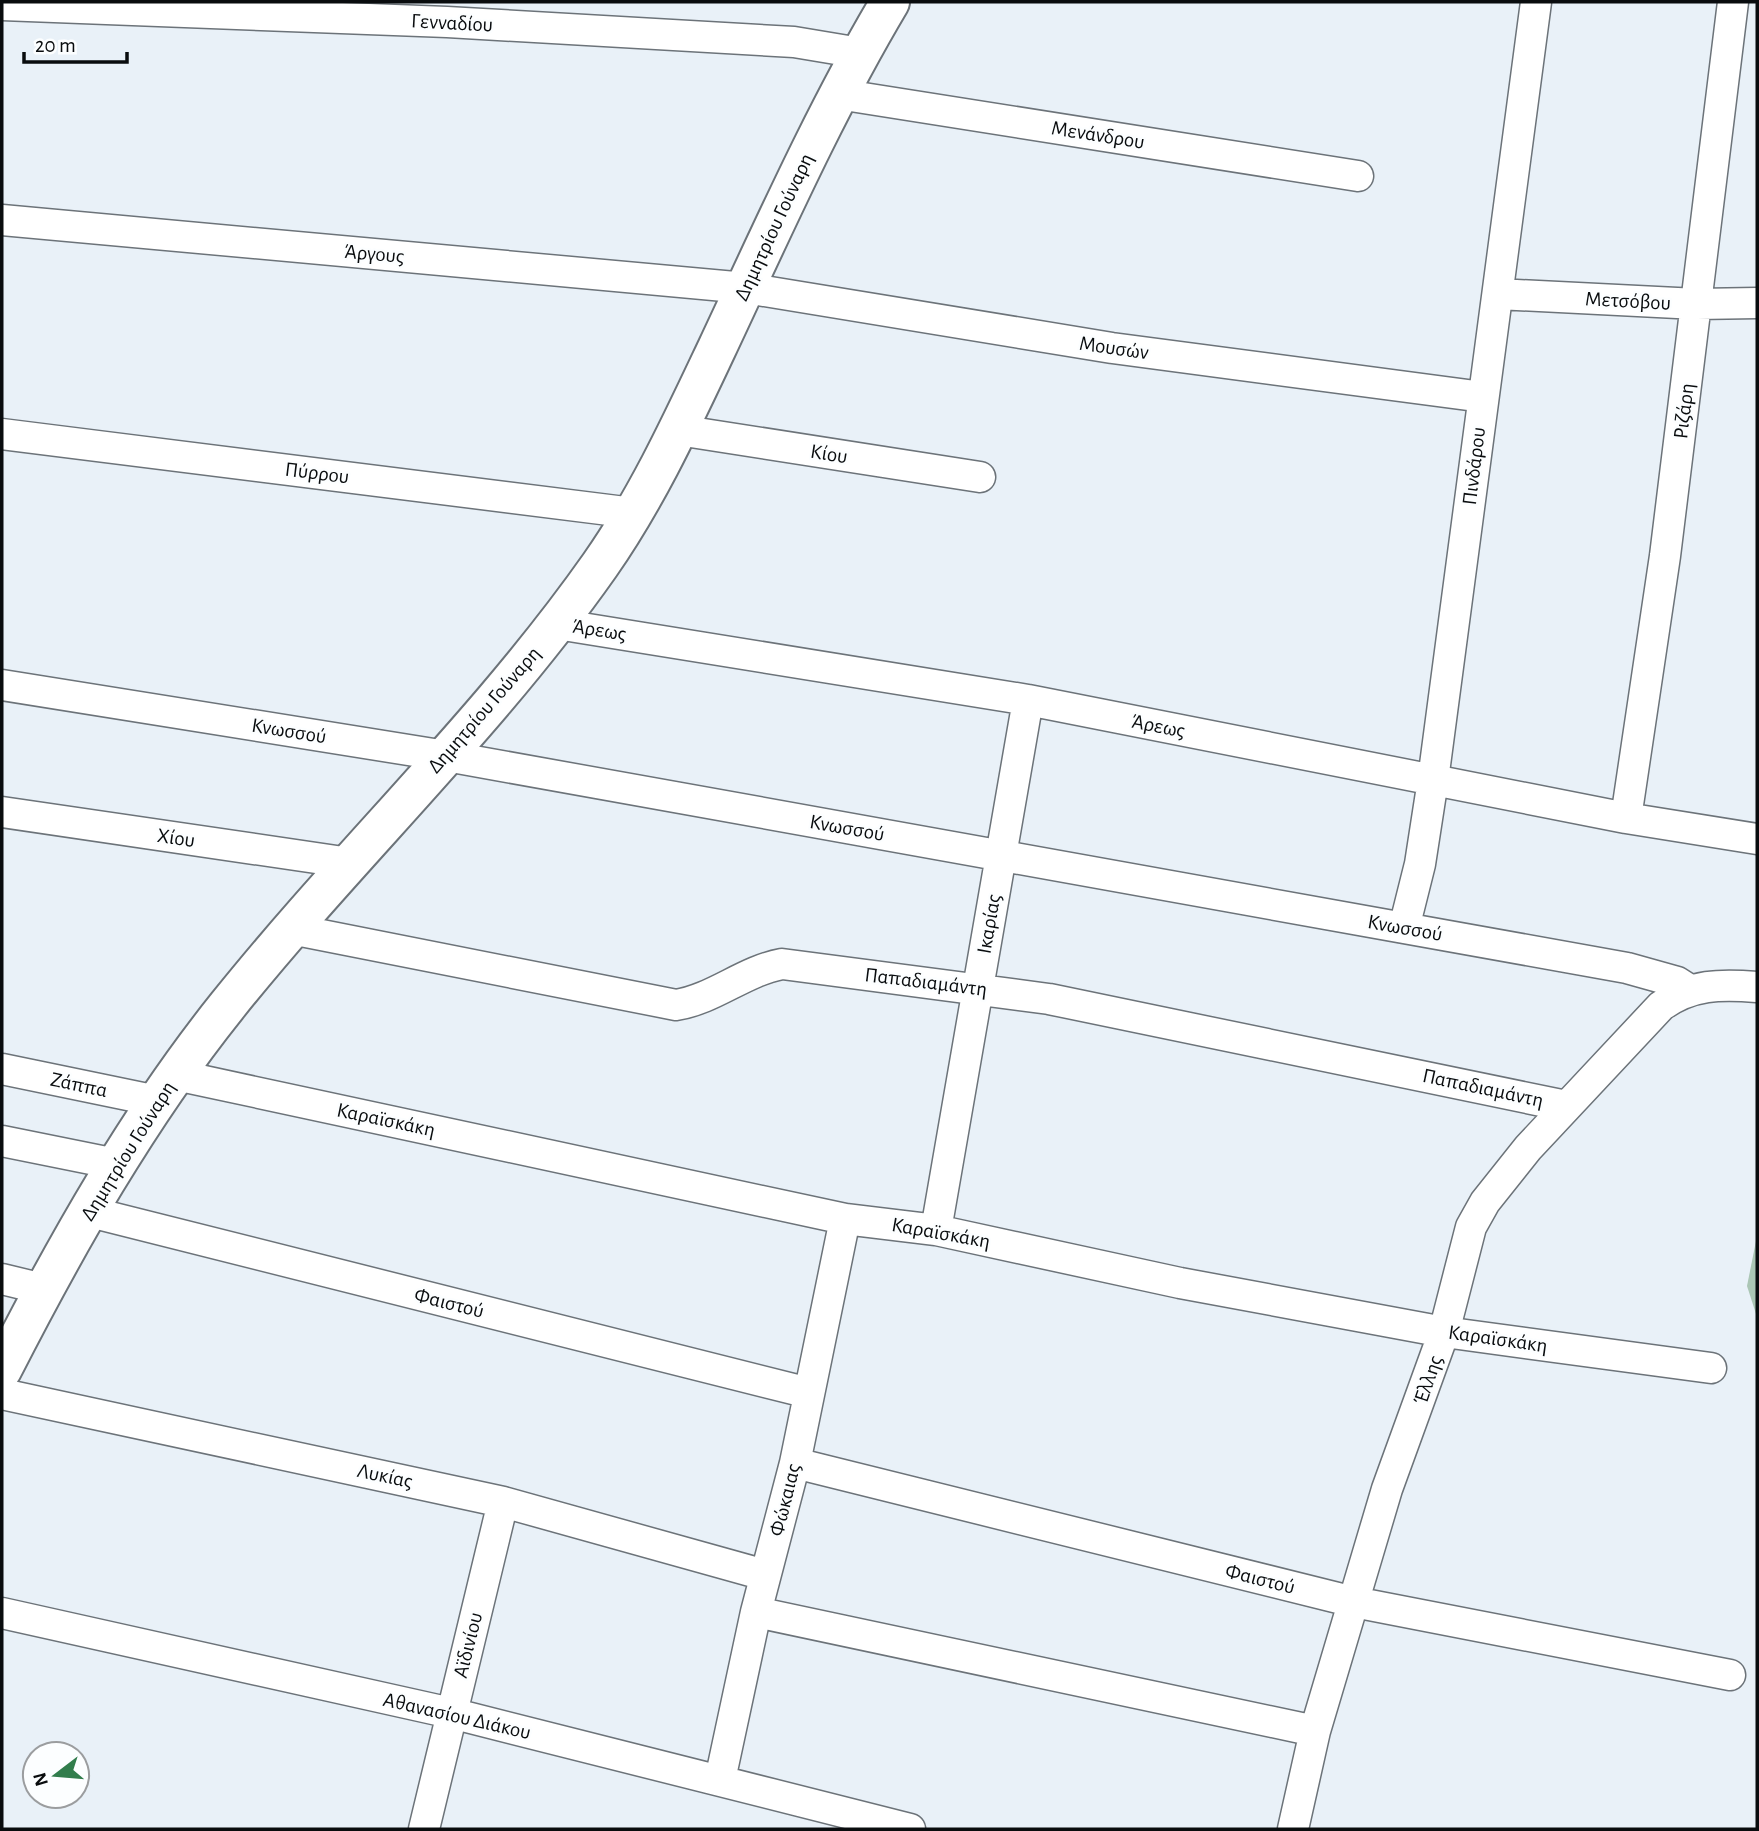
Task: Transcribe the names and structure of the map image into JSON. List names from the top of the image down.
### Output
{
  "streets": {
    "street": [
      "Γενναδίου",
      "Μενάνδρου",
      "Δημητρίου Γούναρη",
      "Άργους",
      "Μετσόβου",
      "Μουσών",
      "Ριζάρη",
      "Κίου",
      "Πινδάρου",
      "Πύρρου",
      "Άρεως",
      "Κνωσσού",
      "Χίου",
      "Ικαρίας",
      "Παπαδιαμάντη",
      "Ζάππα",
      "Καραϊσκάκη",
      "Φαιστού",
      "Έλλης",
      "Λυκίας",
      "Φώκαιας",
      "Αϊδινίου",
      "Αθανασίου Διάκου"
    ]
  },
  "crossings": [
    ["Γενναδίου", "Δημητρίου Γούναρη"],
    ["Μενάνδρου", "Δημητρίου Γούναρη"],
    ["Δημητρίου Γούναρη", "Άργους"],
    ["Δημητρίου Γούναρη", "Μουσών"],
    ["Δημητρίου Γούναρη", "Κίου"],
    ["Δημητρίου Γούναρη", "Πύρρου"],
    ["Δημητρίου Γούναρη", "Άρεως"],
    ["Δημητρίου Γούναρη", "Κνωσσού"],
    ["Δημητρίου Γούναρη", "Χίου"],
    ["Δημητρίου Γούναρη", "Παπαδιαμάντη"],
    ["Δημητρίου Γούναρη", "Ζάππα"],
    ["Δημητρίου Γούναρη", "Καραϊσκάκη"],
    ["Δημητρίου Γούναρη", "Φαιστού"],
    ["Άργους", "Μουσών"],
    ["Μετσόβου", "Ριζάρη"],
    ["Μετσόβου", "Πινδάρου"],
    ["Μουσών", "Πινδάρου"],
    ["Ριζάρη", "Άρεως"],
    ["Πινδάρου", "Άρεως"],
    ["Πινδάρου", "Κνωσσού"],
    ["Άρεως", "Ικαρίας"],
    ["Κνωσσού", "Ικαρίας"],
    ["Κνωσσού", "Έλλης"],
    ["Ικαρίας", "Παπαδιαμάντη"],
    ["Ικαρίας", "Καραϊσκάκη"],
    ["Παπαδιαμάντη", "Έλλης"],
    ["Ζάππα", "Καραϊσκάκη"],
    ["Καραϊσκάκη", "Έλλης"],
    ["Καραϊσκάκη", "Φώκαιας"],
    ["Φαιστού", "Έλλης"],
    ["Φαιστού", "Φώκαιας"],
    ["Λυκίας", "Φώκαιας"],
    ["Λυκίας", "Αϊδινίου"],
    ["Φώκαιας", "Αθανασίου Διάκου"],
    ["Αϊδινίου", "Αθανασίου Διάκου"]
  ],
  "scale_bar": "20 m",
  "north": "left"
}
